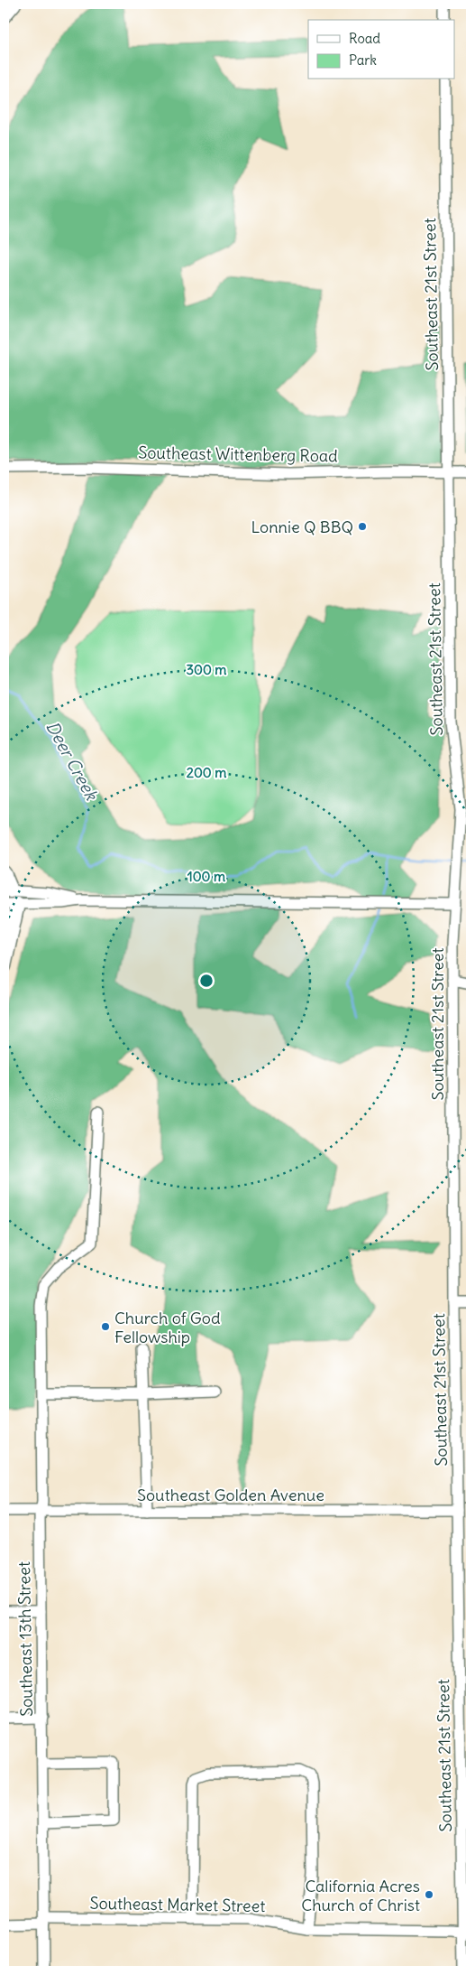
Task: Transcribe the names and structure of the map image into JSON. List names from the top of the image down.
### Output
{
  "streets": {
    "street": [
      "Southeast 21st Street",
      "Southeast Wittenberg Road",
      "Southeast Golden Avenue",
      "Southeast 13th Street",
      "Southeast Market Street"
    ]
  },
  "crossings": [
    ["Southeast 21st Street", "Southeast Wittenberg Road"],
    ["Southeast 21st Street", "Southeast Golden Avenue"],
    ["Southeast 21st Street", "Southeast Market Street"],
    ["Southeast Golden Avenue", "Southeast 13th Street"],
    ["Southeast 13th Street", "Southeast Market Street"]
  ],
  "water": ["Deer Creek"],
  "places": ["Lonnie Q BBQ", "Church of God Fellowship", "California Acres Church of Christ"],
  "legend": ["Road", "Park"],
  "rings": ["300 m", "200 m", "100 m"]
}
